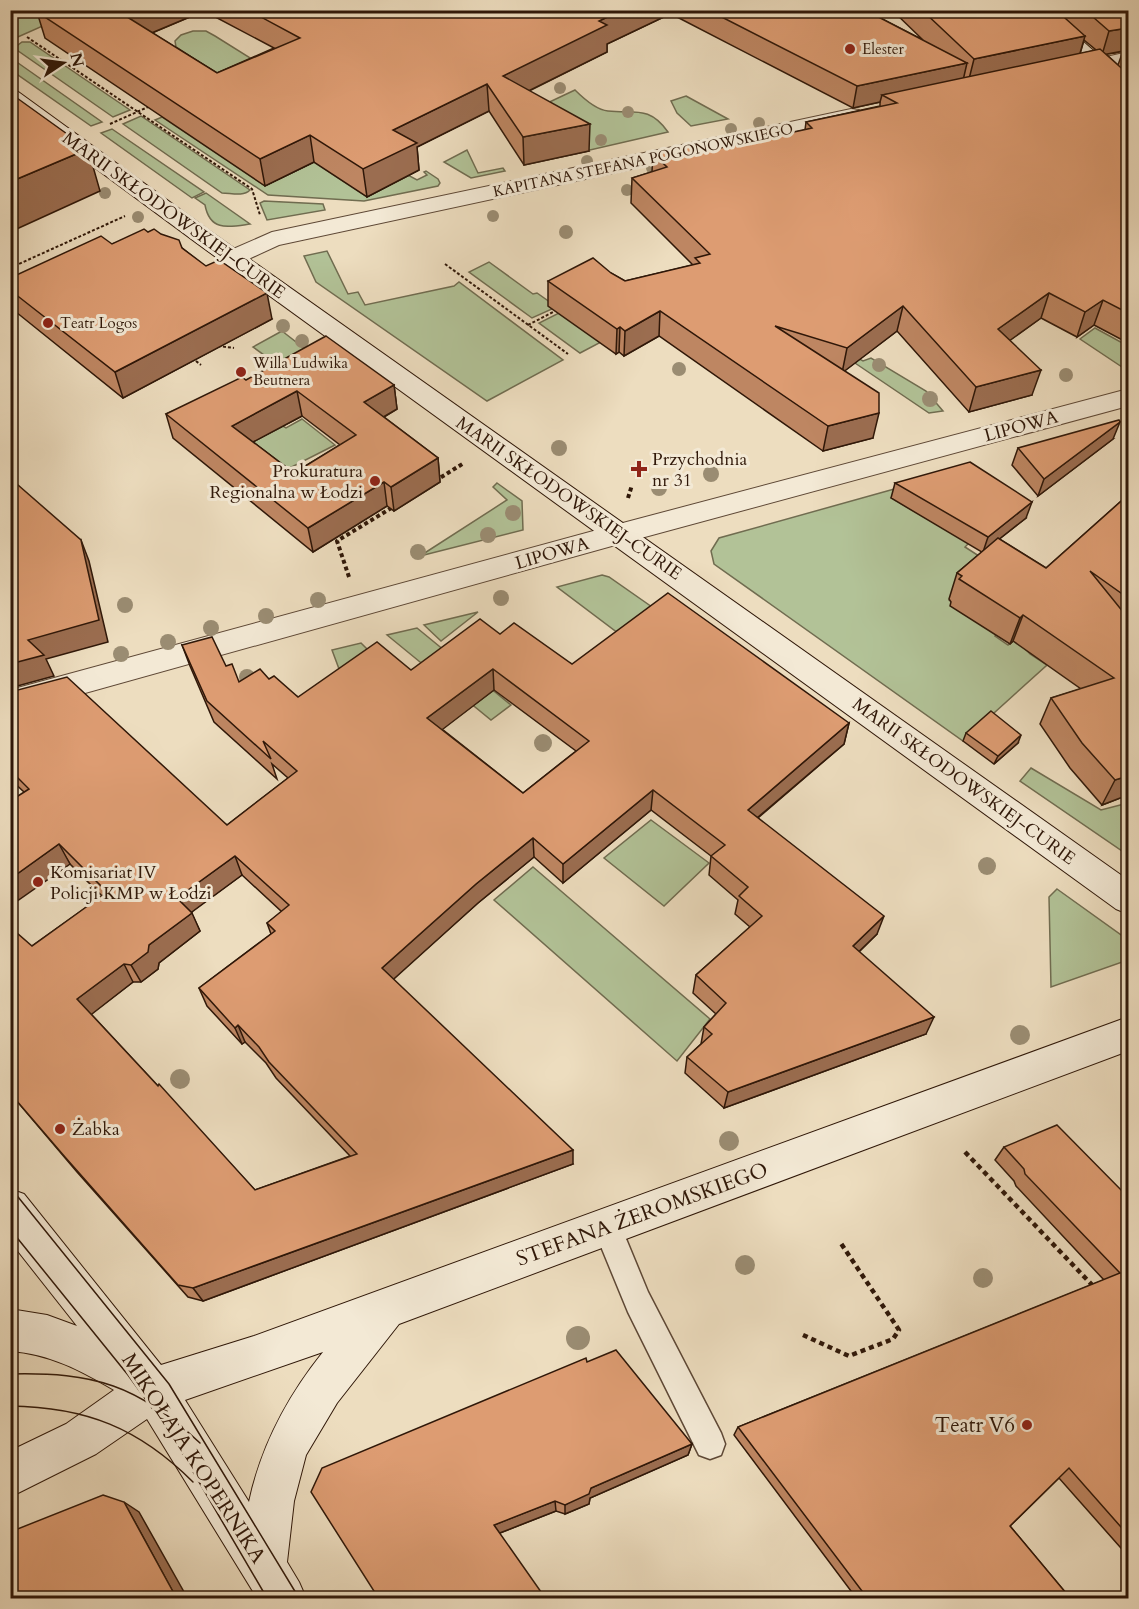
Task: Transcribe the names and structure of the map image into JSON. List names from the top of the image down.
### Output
{
  "streets": {
    "street": [
      "KAPITANA STEFANA POGONOWSKIEGO",
      "MARII SKŁODOWSKIEJ-CURIE",
      "LIPOWA",
      "STEFANA ŻEROMSKIEGO",
      "MIKOŁAJA KOPERNIKA"
    ]
  },
  "crossings": [
    ["KAPITANA STEFANA POGONOWSKIEGO", "MARII SKŁODOWSKIEJ-CURIE"],
    ["MARII SKŁODOWSKIEJ-CURIE", "LIPOWA"],
    ["STEFANA ŻEROMSKIEGO", "MIKOŁAJA KOPERNIKA"]
  ],
  "places": {
    "other": [
      "Elester",
      "Teatr Logos",
      "Willa Ludwika Beutnera",
      "Prokuratura Regionalna w Łodzi",
      "Komisariat IV Policji KMP w Łodzi",
      "Żabka",
      "Teatr V6"
    ],
    "health": ["Przychodnia nr 31"]
  },
  "north": "right"
}
